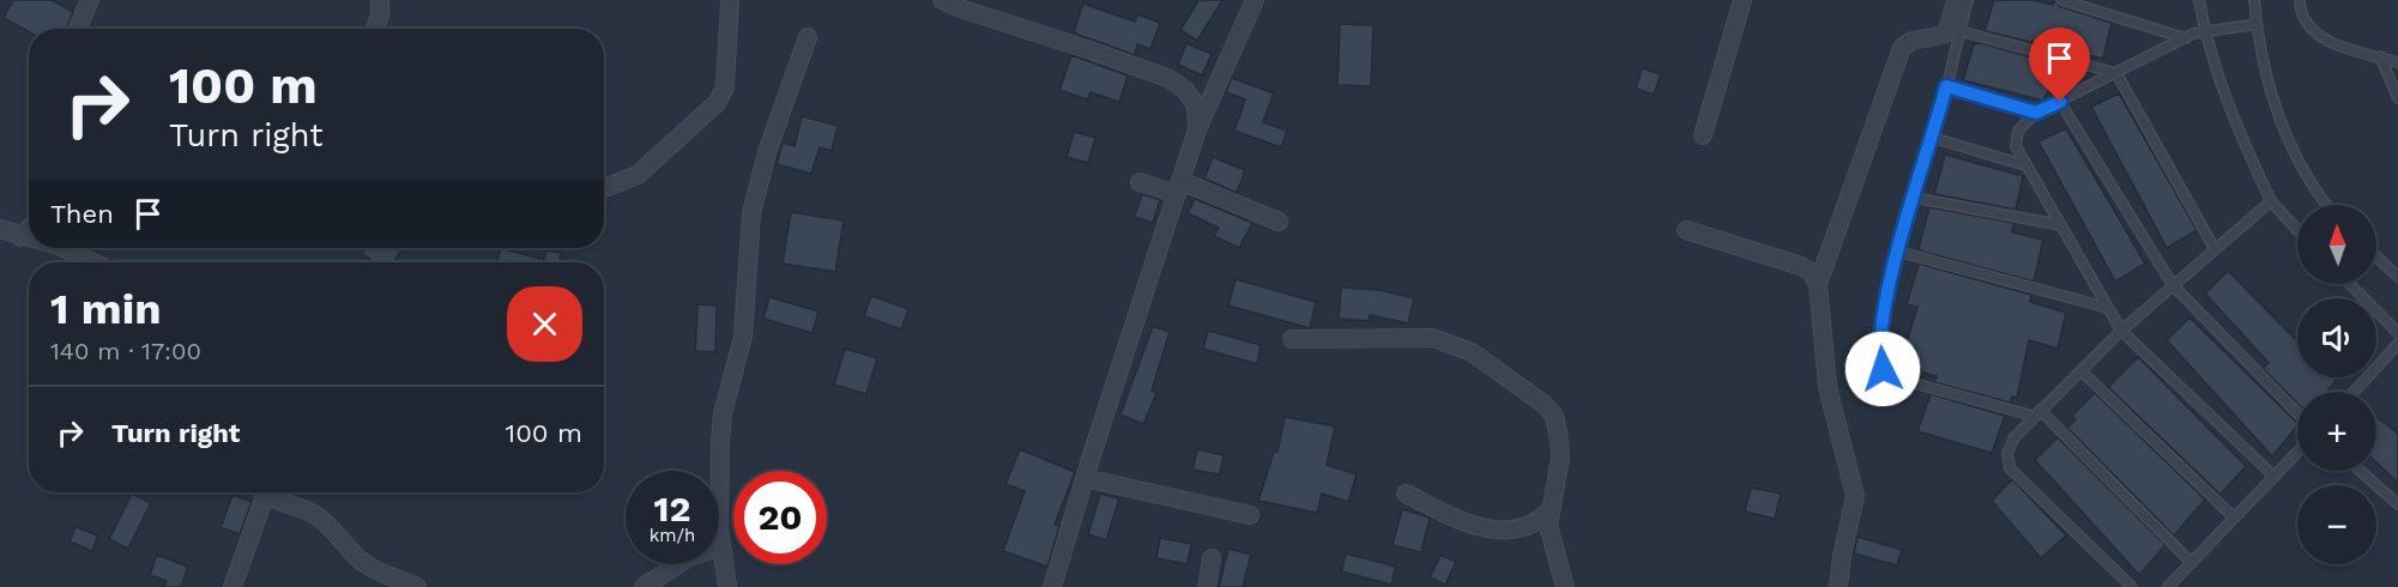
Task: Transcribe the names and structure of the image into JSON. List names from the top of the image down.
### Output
{
  "north": "top",
  "page": {
    "turn": ["100 m", "Turn right"],
    "then": "Then",
    "map_buttons": ["+", "−"],
    "heading": ["1 min", "140 m · 17:00"],
    "list": [
      {
        "name": "Turn right",
        "value": "100 m"
      }
    ],
    "speed": "12 km/h",
    "limit": "20"
  }
}
